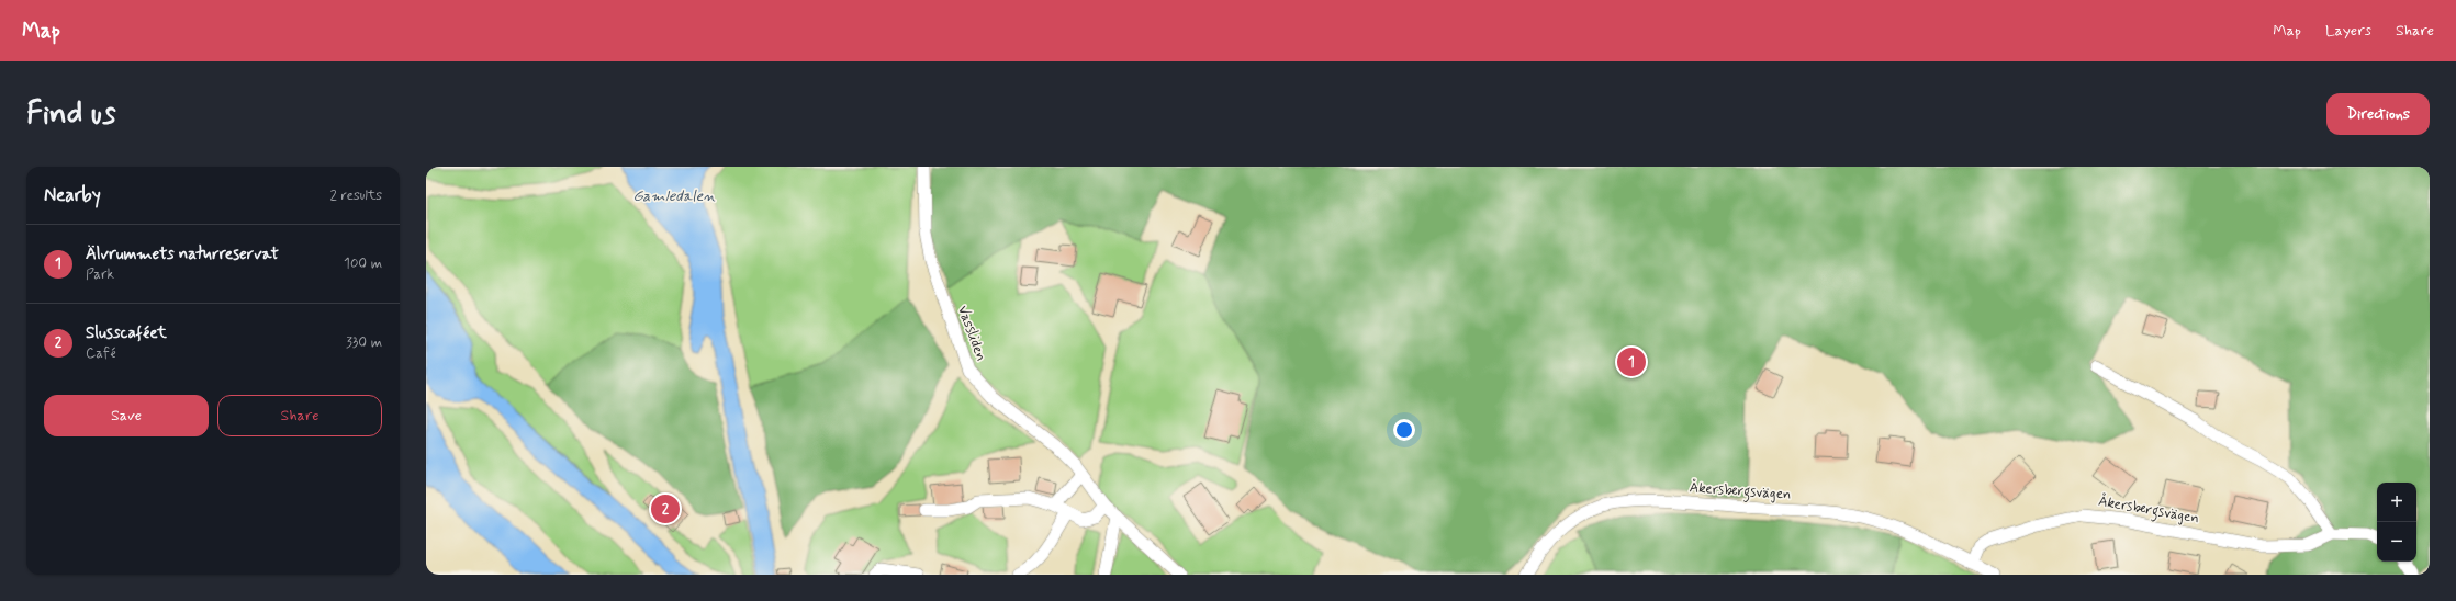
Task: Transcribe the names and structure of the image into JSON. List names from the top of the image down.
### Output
{
  "streets": {
    "street": ["Vassliden", "Åkersbergsvägen"]
  },
  "water": ["Gamledalen"],
  "page": {
    "header": "Map",
    "nav": ["Map", "Layers", "Share"],
    "buttons": [
      "Directions",
      ["Save", "Share"]
    ],
    "title": "Find us",
    "heading": ["Nearby", "2 results"],
    "list": [
      {
        "mark": "1",
        "name": "Älvrummets naturreservat",
        "note": "Park",
        "value": "100 m"
      },
      {
        "mark": "2",
        "name": "Slusscaféet",
        "note": "Café",
        "value": "330 m"
      }
    ],
    "pins": ["1", "2"],
    "map_buttons": ["+", "−"]
  }
}
